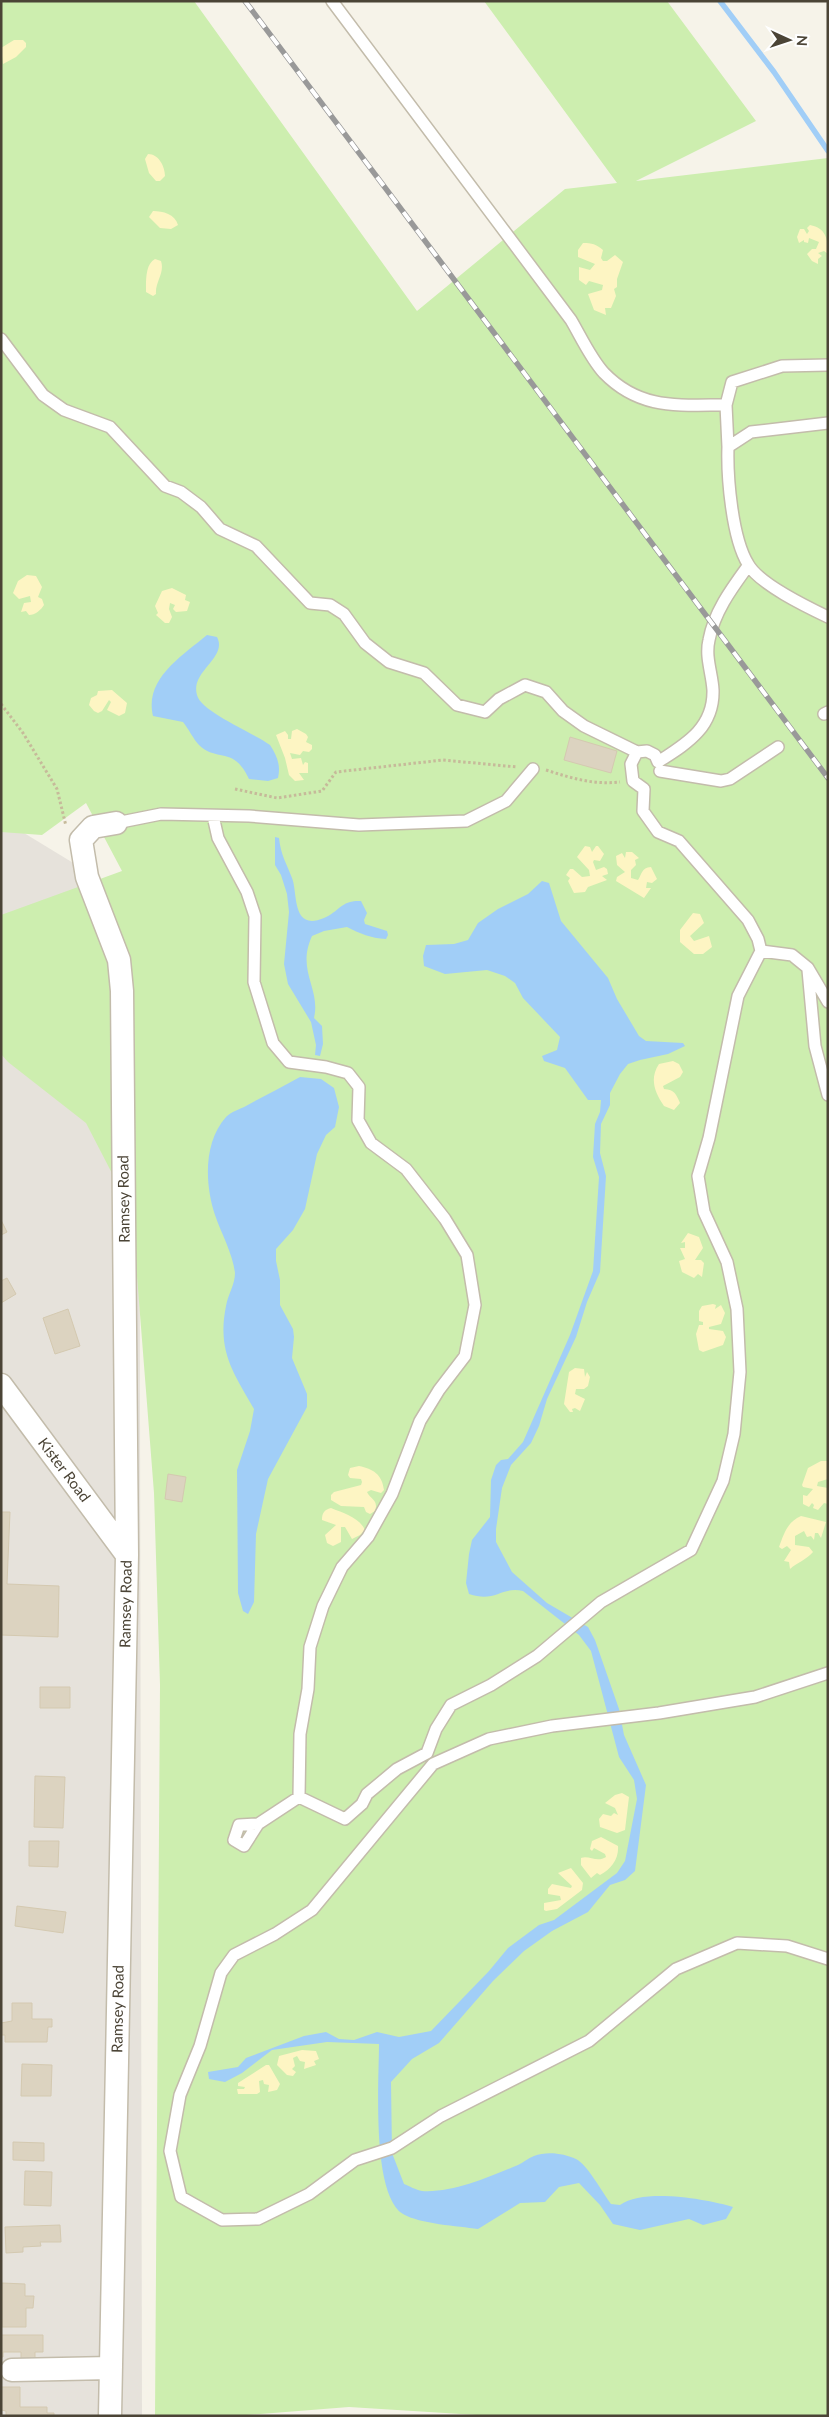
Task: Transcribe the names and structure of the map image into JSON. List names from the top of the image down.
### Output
{
  "streets": {
    "street": ["Ramsey Road", "Kister Road"]
  },
  "crossings": [
    ["Ramsey Road", "Kister Road"]
  ],
  "north": "right"
}
